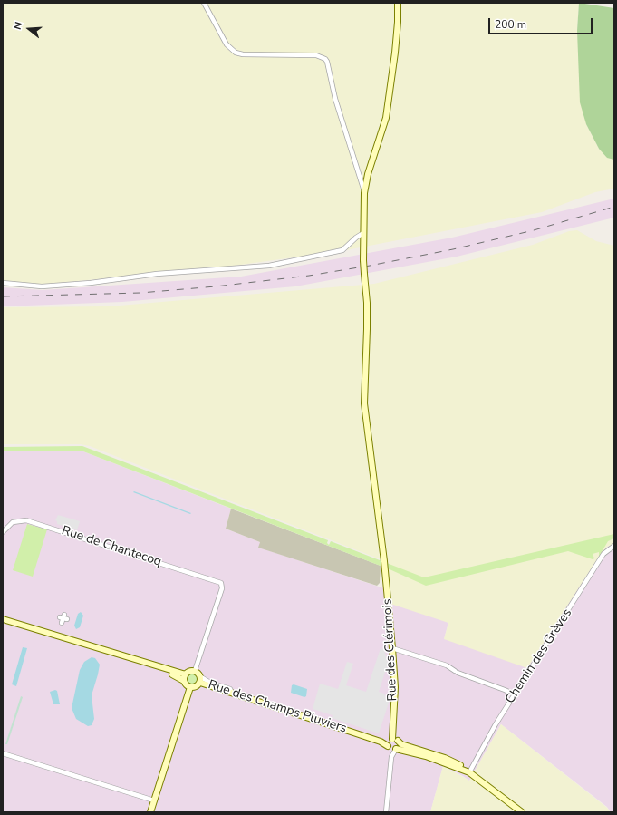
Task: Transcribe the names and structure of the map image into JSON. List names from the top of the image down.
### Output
{
  "streets": {
    "street": [
      "Rue de Chantecoq",
      "Rue des Clérimois",
      "Chemin des Grèves",
      "Rue des Champs Pluviers"
    ]
  },
  "crossings": [
    ["Rue de Chantecoq", "Rue des Champs Pluviers"],
    ["Rue des Clérimois", "Rue des Champs Pluviers"],
    ["Chemin des Grèves", "Rue des Champs Pluviers"]
  ],
  "scale_bar": "200 m",
  "north": "left"
}
